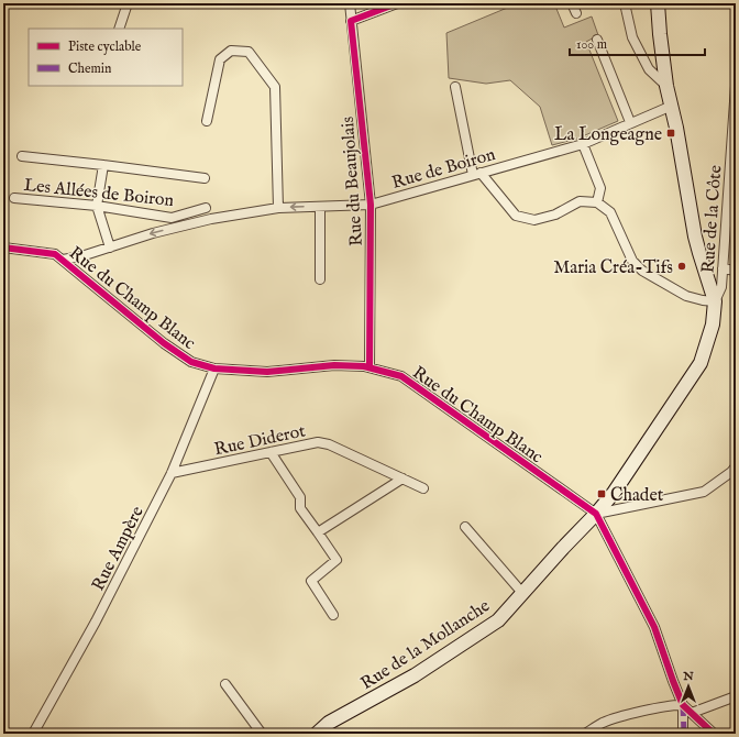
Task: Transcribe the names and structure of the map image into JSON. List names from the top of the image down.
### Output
{
  "streets": {
    "main road": ["Rue de la Mollanche"],
    "street": [
      "Rue de Boiron",
      "Rue du Beaujolais",
      "Les Allées de Boiron",
      "Rue de la Côte",
      "Rue du Champ Blanc",
      "Rue Diderot",
      "Rue Ampère"
    ]
  },
  "crossings": [
    ["Rue de Boiron", "Rue du Beaujolais"],
    ["Rue de Boiron", "Rue du Champ Blanc"],
    ["Rue du Beaujolais", "Rue du Champ Blanc"],
    ["Rue de la Côte", "Rue de la Mollanche"],
    ["Rue du Champ Blanc", "Rue Ampère"],
    ["Rue du Champ Blanc", "Rue de la Mollanche"],
    ["Rue Diderot", "Rue Ampère"]
  ],
  "places": {
    "transit": ["La Longeagne", "Chadet"],
    "other": ["Maria Créa-Tifs"]
  },
  "legend": ["Piste cyclable", "Chemin"],
  "scale_bar": "100 m",
  "north": "top"
}
